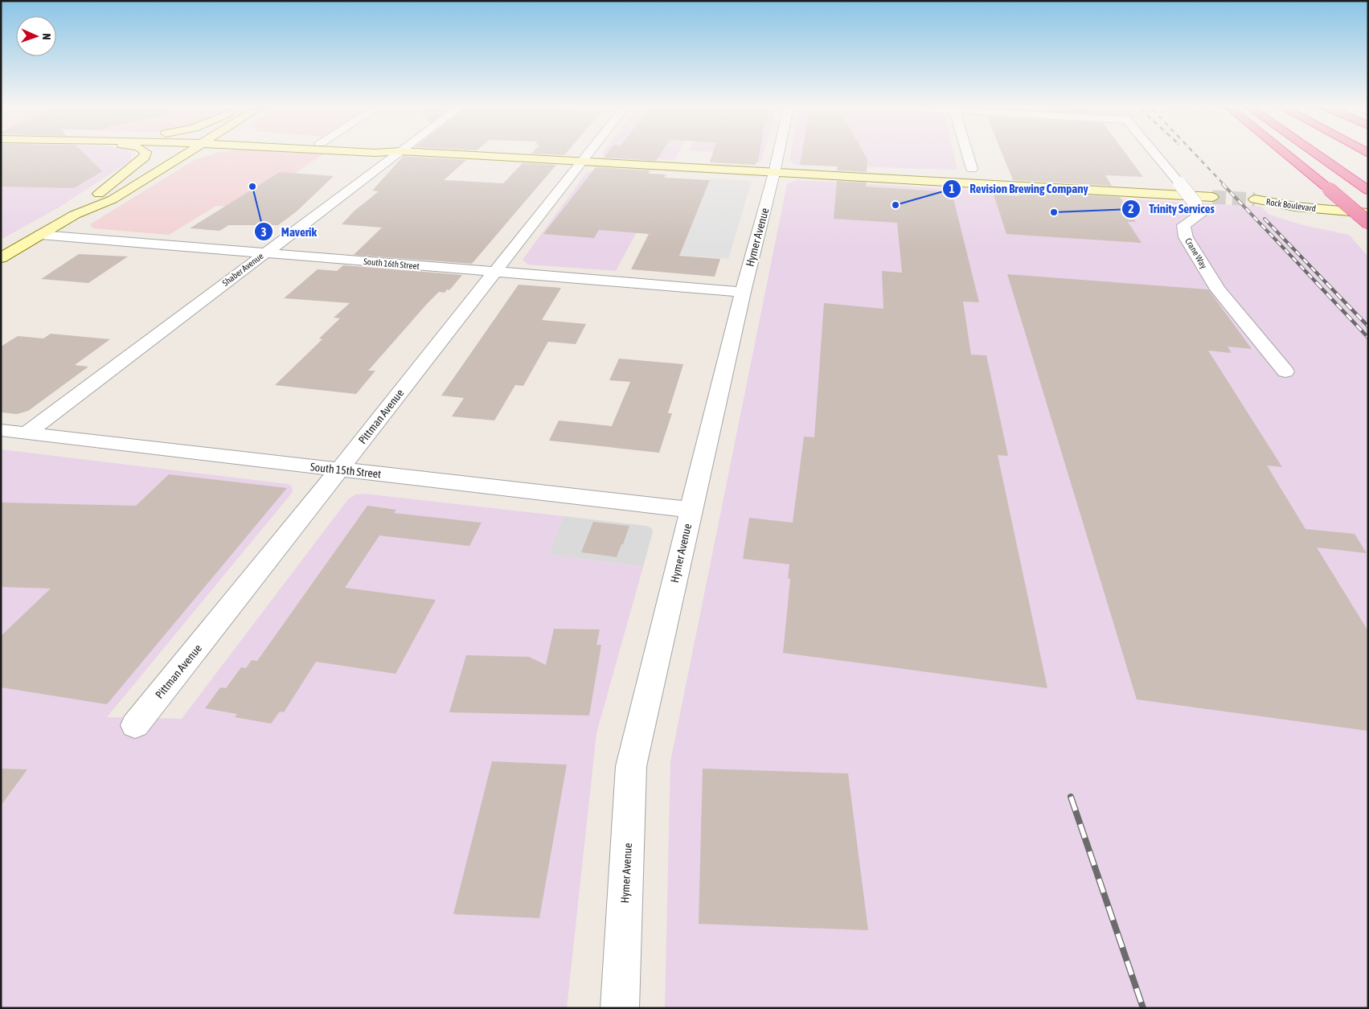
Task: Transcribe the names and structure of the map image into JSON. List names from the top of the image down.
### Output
{
  "streets": {
    "main road": ["Rock Boulevard"],
    "street": [
      "Hymer Avenue",
      "Crane Way",
      "South 16th Street",
      "Shaber Avenue",
      "Pittman Avenue",
      "South 15th Street"
    ]
  },
  "crossings": [
    ["Hymer Avenue", "South 16th Street"],
    ["Hymer Avenue", "South 15th Street"],
    ["South 16th Street", "Shaber Avenue"],
    ["South 16th Street", "Pittman Avenue"],
    ["Shaber Avenue", "South 15th Street"],
    ["Pittman Avenue", "South 15th Street"]
  ],
  "places": ["Maverik", "Revision Brewing Company", "Trinity Services"],
  "north": "right"
}
